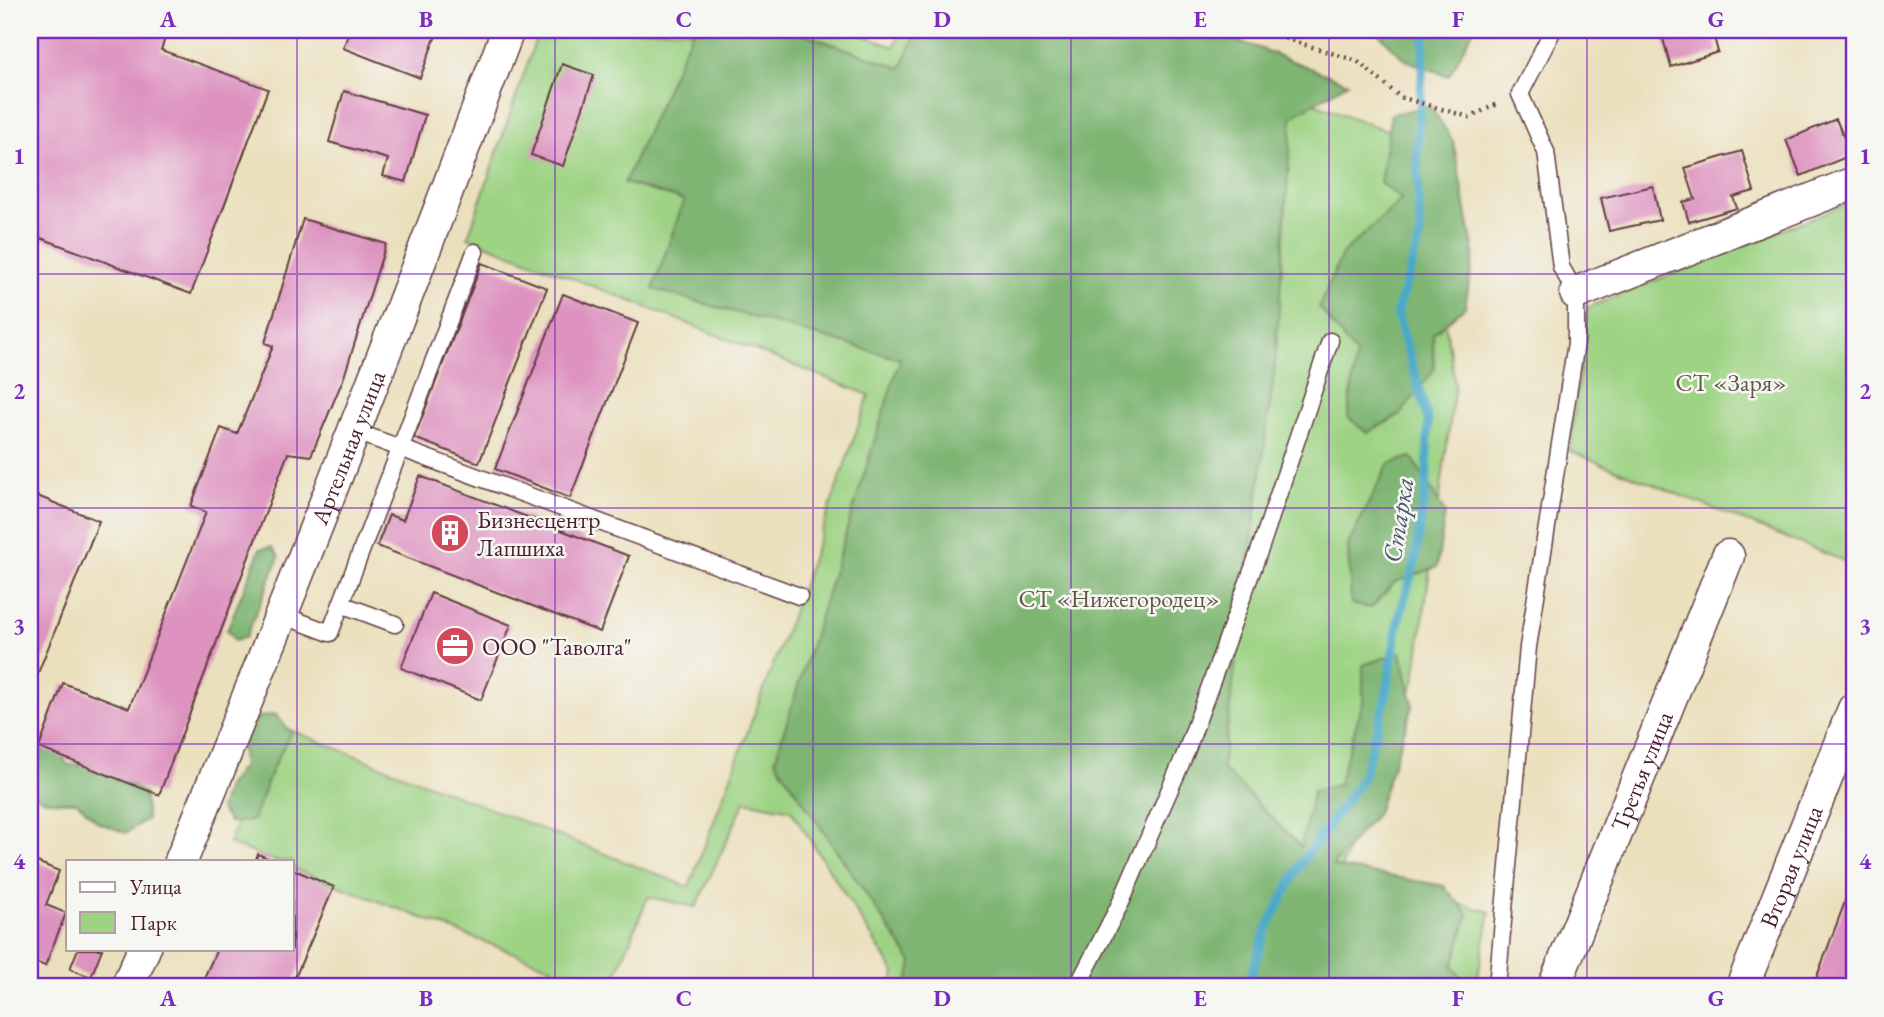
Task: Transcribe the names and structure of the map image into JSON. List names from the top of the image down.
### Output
{
  "streets": {
    "street": ["Артельная улица", "Третья улица", "Вторая улица"]
  },
  "water": ["Старка"],
  "parks": ["СТ «Заря»", "СТ «Нижегородец»"],
  "places": {
    "building": ["Бизнесцентр Лапшиха"],
    "office": ["ООО \"Таволга\""]
  },
  "legend": ["Улица", "Парк"],
  "grid": {
    "columns": [
      "A",
      "B",
      "C",
      "D",
      "E",
      "F",
      "G"
    ],
    "rows": [
      "1",
      "2",
      "3",
      "4"
    ]
  }
}
